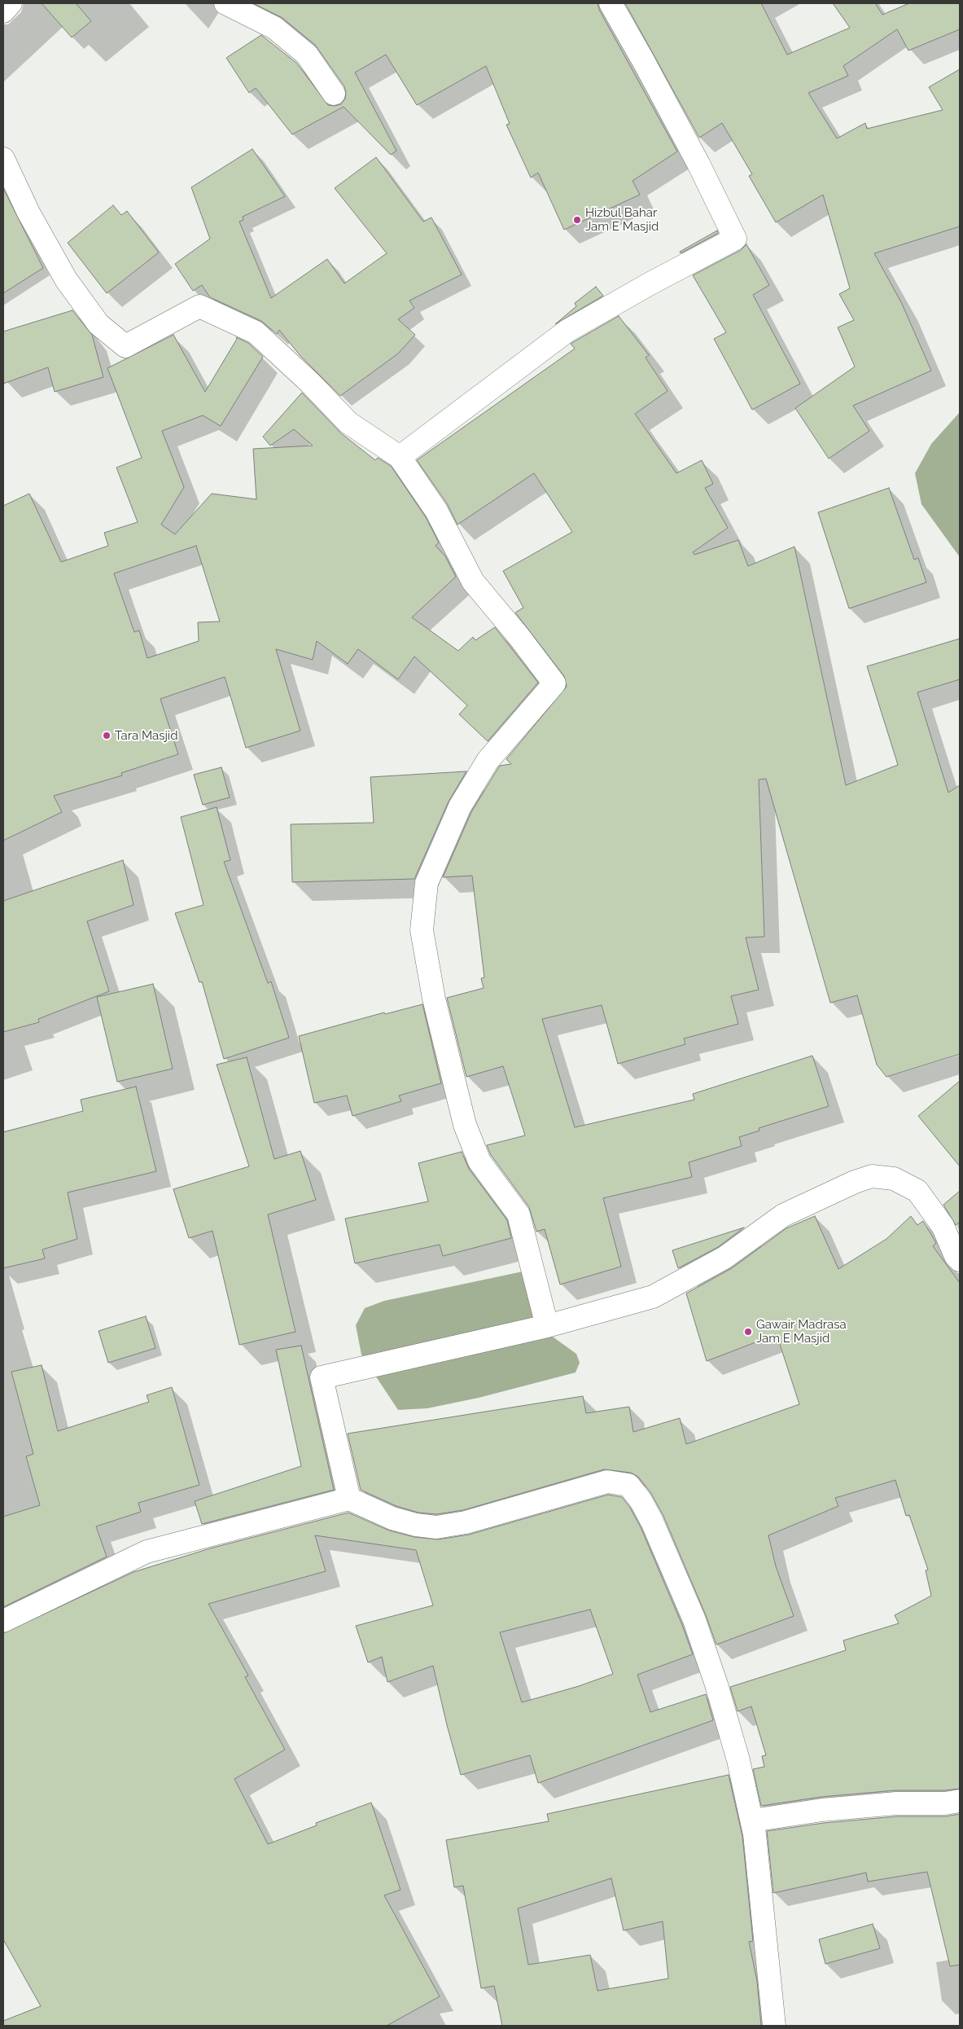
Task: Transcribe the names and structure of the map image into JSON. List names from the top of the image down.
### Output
{
  "places": ["Hizbul Bahar Jam E Masjid", "Tara Masjid", "Gawair Madrasa Jam E Masjid"]
}
